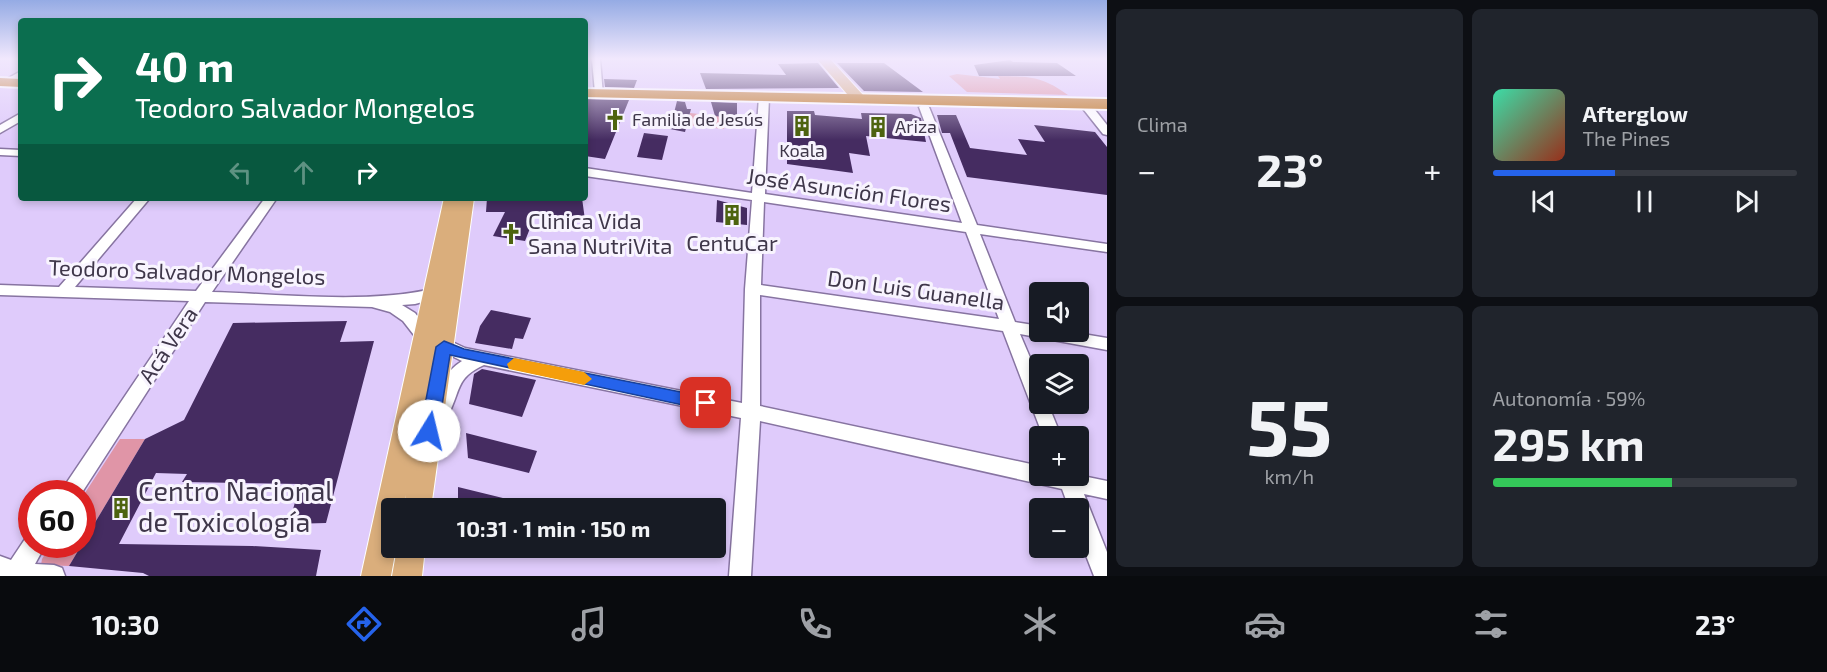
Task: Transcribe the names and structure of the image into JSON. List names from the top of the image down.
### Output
{
  "streets": {
    "street": [
      "José Asunción Flores",
      "Teodoro Salvador Mongelos",
      "Don Luis Guanella",
      "Acá Vera"
    ]
  },
  "crossings": [
    ["Teodoro Salvador Mongelos", "Acá Vera"]
  ],
  "places": {
    "church": ["Familia de Jesús", "Clinica Vida Sana NutriVita"],
    "building": [
      "Koala",
      "Ariza",
      "CentuCar",
      "Centro Nacional de Toxicología"
    ]
  },
  "page": {
    "tile": [
      "Clima",
      ["55", "km/h"],
      ["Autonomía · 59%", "295 km"]
    ],
    "turn": ["40 m", "Teodoro Salvador Mongelos"],
    "song": ["Afterglow", "The Pines"],
    "heat": ["−", "23°", "+"],
    "map_buttons": ["+", "−"],
    "limit": "60",
    "trip": "10:31 · 1 min · 150 m",
    "tabs": ["10:30", "23°"]
  }
}
